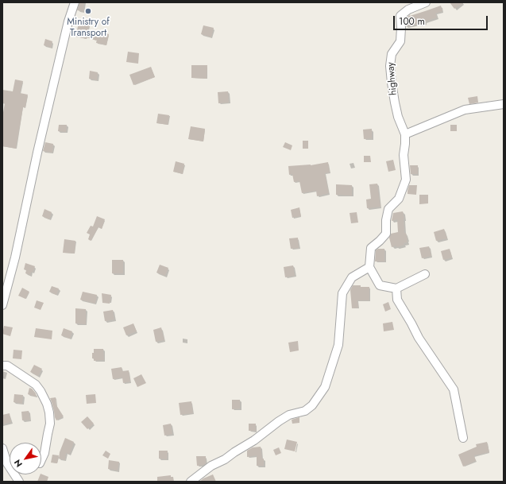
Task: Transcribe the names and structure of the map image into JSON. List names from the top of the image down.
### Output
{
  "streets": {
    "street": ["highway"]
  },
  "places": ["Ministry of Transport"],
  "scale_bar": "100 m",
  "north": "bottom left"
}
